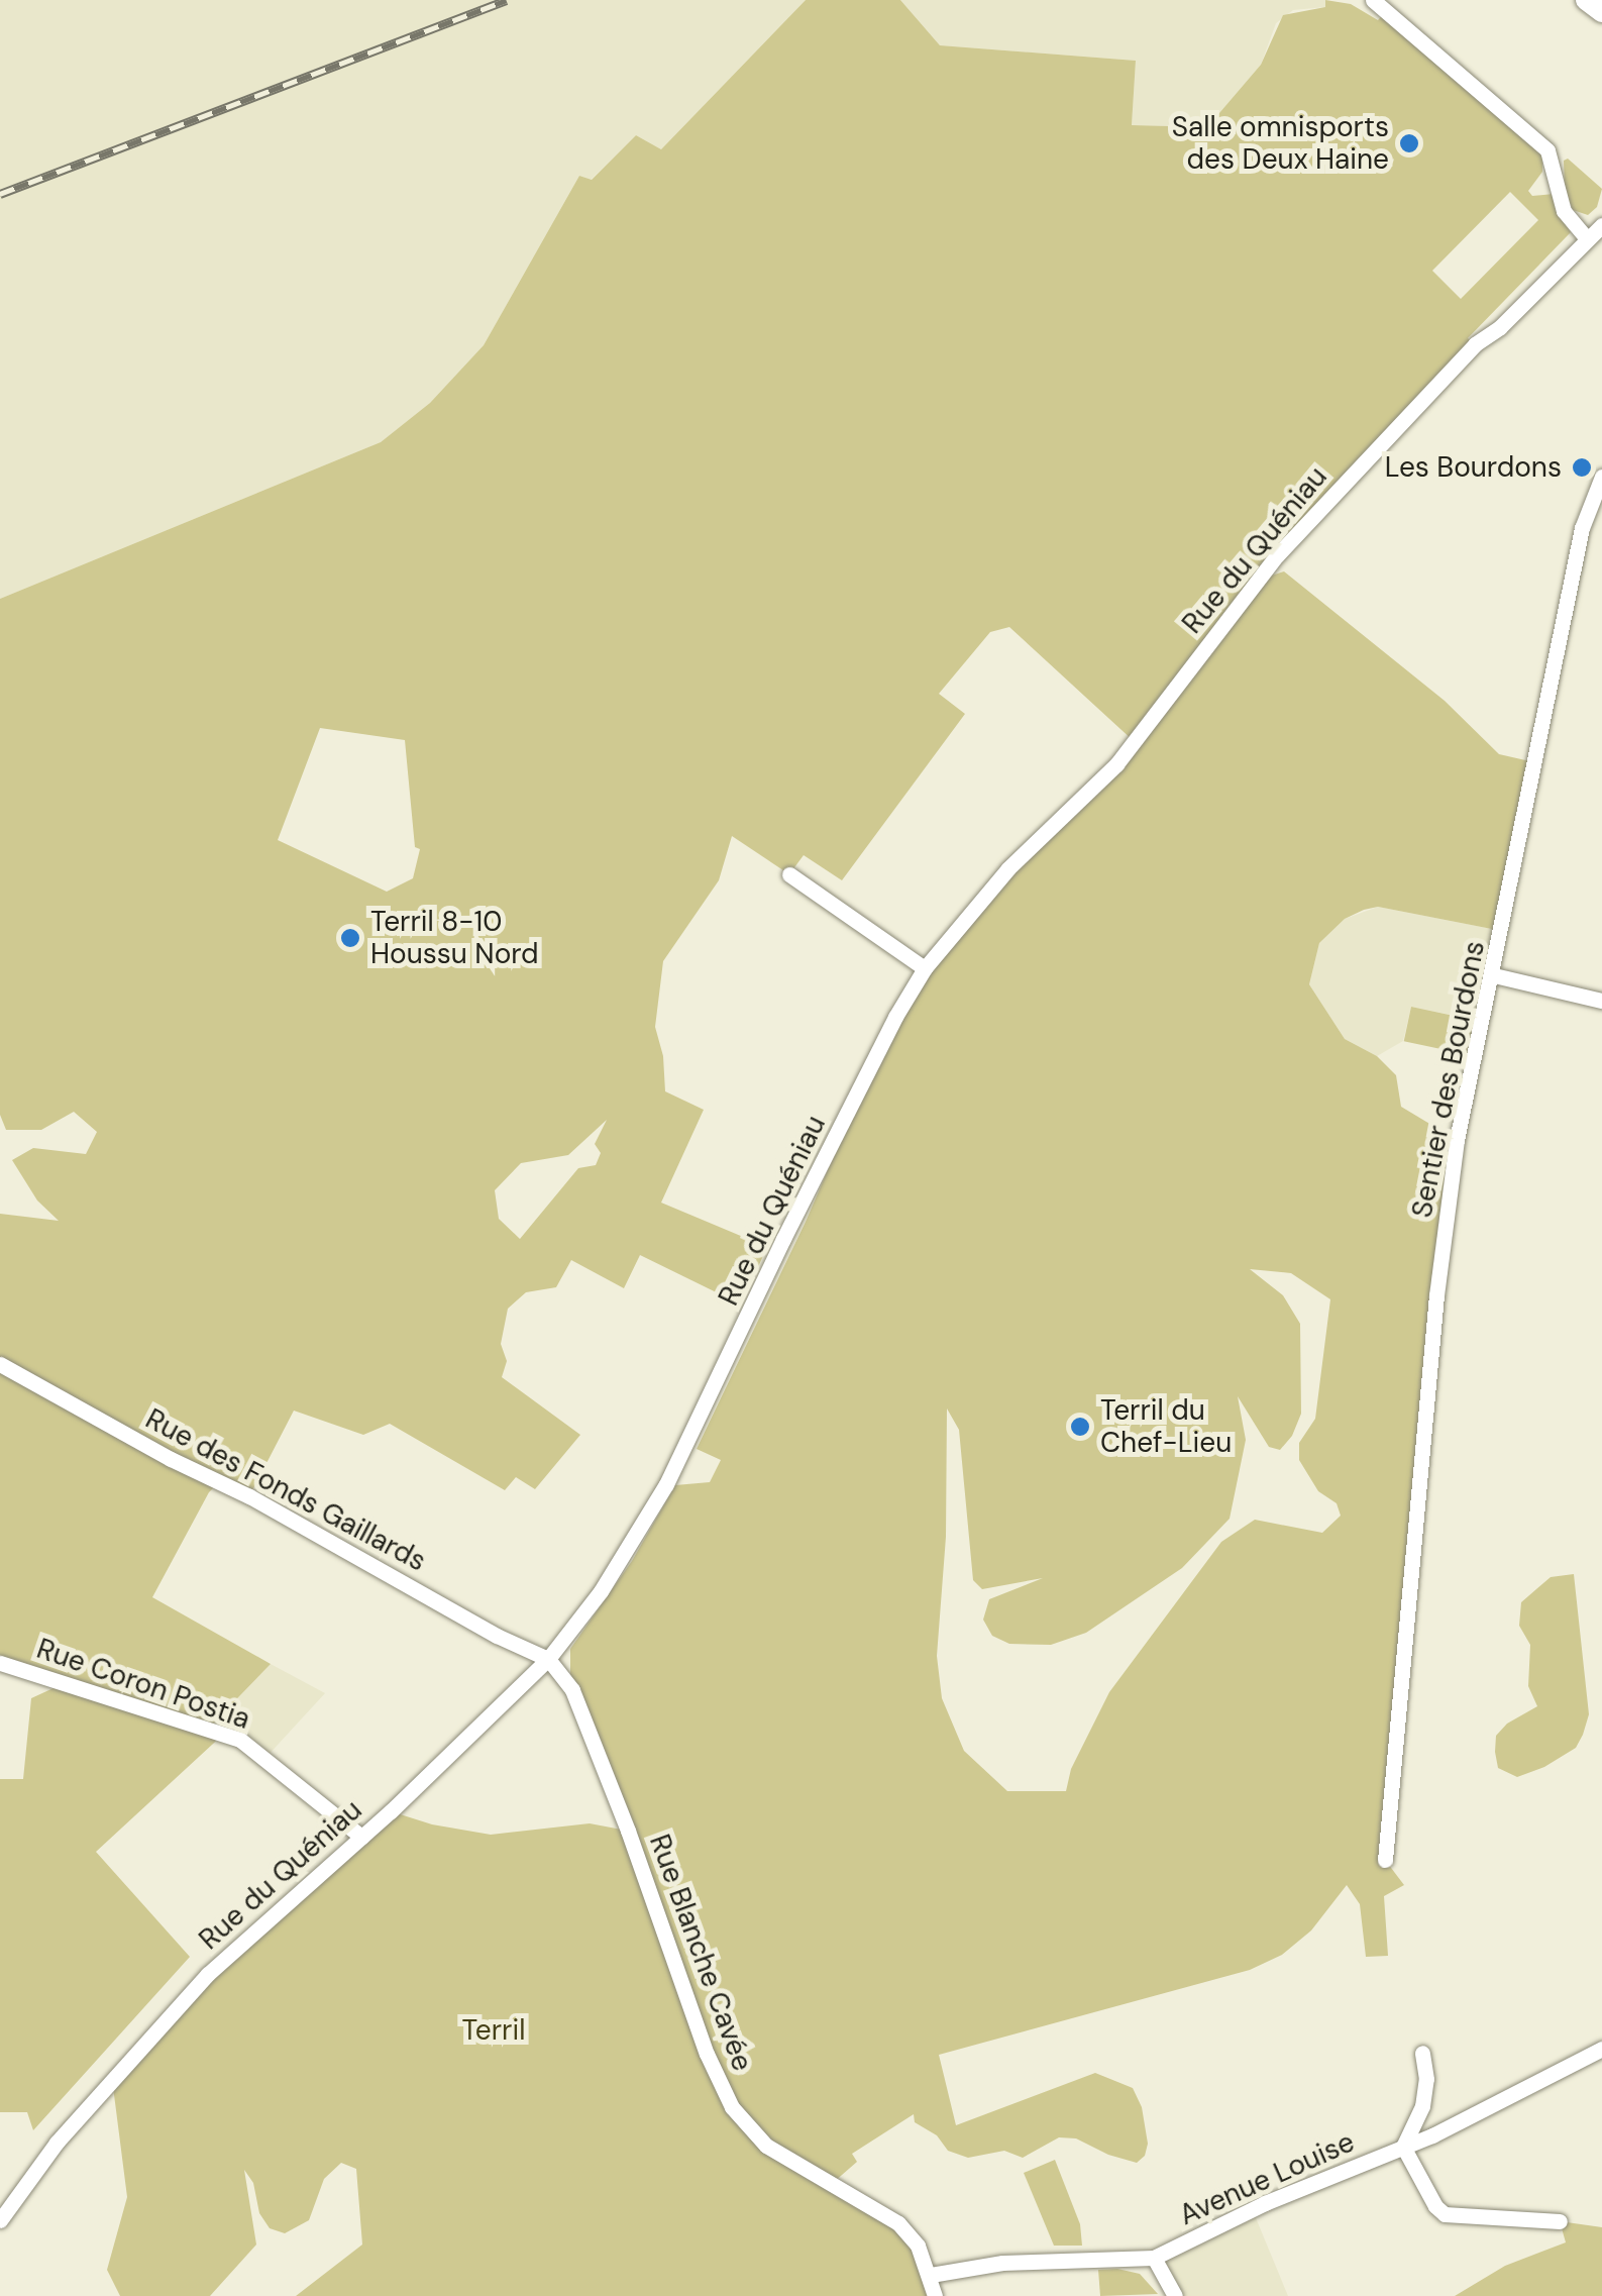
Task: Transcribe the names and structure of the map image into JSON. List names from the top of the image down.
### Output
{
  "streets": {
    "street": [
      "Rue du Quéniau",
      "Sentier des Bourdons",
      "Rue des Fonds Gaillards",
      "Rue Coron Postia",
      "Rue Blanche Cavée",
      "Avenue Louise"
    ]
  },
  "crossings": [
    ["Rue du Quéniau", "Rue des Fonds Gaillards"],
    ["Rue du Quéniau", "Rue Coron Postia"],
    ["Rue du Quéniau", "Rue Blanche Cavée"],
    ["Rue des Fonds Gaillards", "Rue Blanche Cavée"],
    ["Rue Blanche Cavée", "Avenue Louise"]
  ],
  "parks": ["Terril"],
  "places": [
    "Salle omnisports des Deux Haine",
    "Les Bourdons",
    "Terril 8-10 Houssu Nord",
    "Terril du Chef-Lieu"
  ]
}
